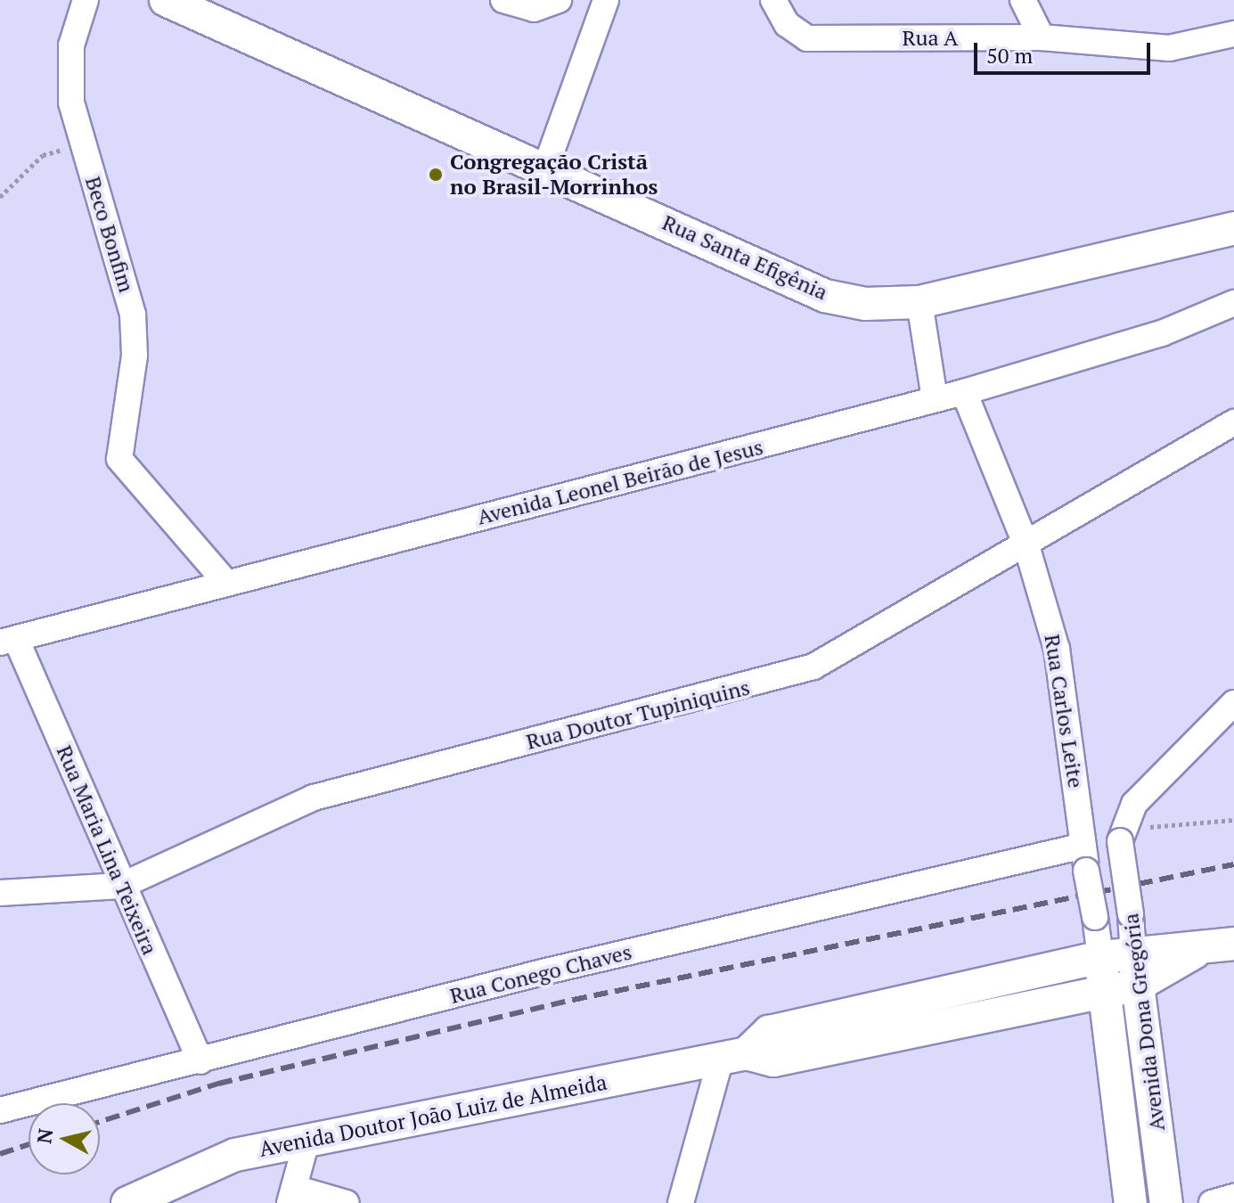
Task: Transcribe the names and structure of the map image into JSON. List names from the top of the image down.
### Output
{
  "streets": {
    "street": [
      "Rua A",
      "Beco Bonfim",
      "Rua Santa Efigênia",
      "Avenida Leonel Beirão de Jesus",
      "Rua Carlos Leite",
      "Rua Doutor Tupiniquins",
      "Rua Maria Lina Teixeira",
      "Rua Conego Chaves",
      "Avenida Dona Gregória",
      "Avenida Doutor João Luiz de Almeida"
    ]
  },
  "crossings": [
    ["Beco Bonfim", "Avenida Leonel Beirão de Jesus"],
    ["Avenida Leonel Beirão de Jesus", "Rua Carlos Leite"],
    ["Avenida Leonel Beirão de Jesus", "Rua Maria Lina Teixeira"],
    ["Rua Carlos Leite", "Rua Doutor Tupiniquins"],
    ["Rua Carlos Leite", "Rua Conego Chaves"],
    ["Rua Carlos Leite", "Avenida Dona Gregória"],
    ["Rua Doutor Tupiniquins", "Rua Maria Lina Teixeira"],
    ["Rua Maria Lina Teixeira", "Rua Conego Chaves"],
    ["Avenida Dona Gregória", "Avenida Doutor João Luiz de Almeida"]
  ],
  "places": ["Congregação Cristã no Brasil-Morrinhos"],
  "scale_bar": "50 m",
  "north": "left"
}
